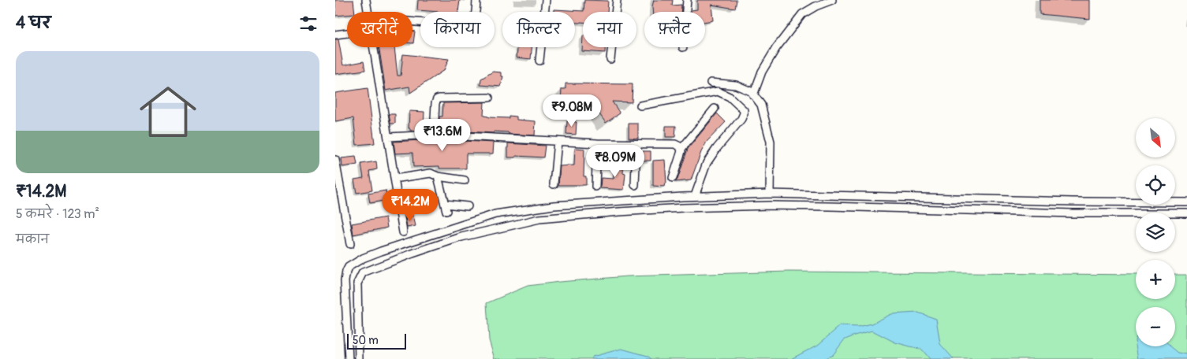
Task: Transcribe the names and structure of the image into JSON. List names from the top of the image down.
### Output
{
  "scale_bar": "50 m",
  "north": "bottom right",
  "page": {
    "heading": "4 घर",
    "chip": [
      "खरीदें",
      "किराया",
      "फ़िल्टर",
      "नया",
      "फ़्लैट"
    ],
    "list": [
      {
        "name": "₹14.2M",
        "note": "5 कमरे · 123 m² · मकान"
      }
    ],
    "price": [
      "₹9.08M",
      "₹13.6M",
      "₹8.09M",
      "₹14.2M"
    ],
    "map_buttons": ["+", "−"],
    "scale": "50 m"
  }
}
